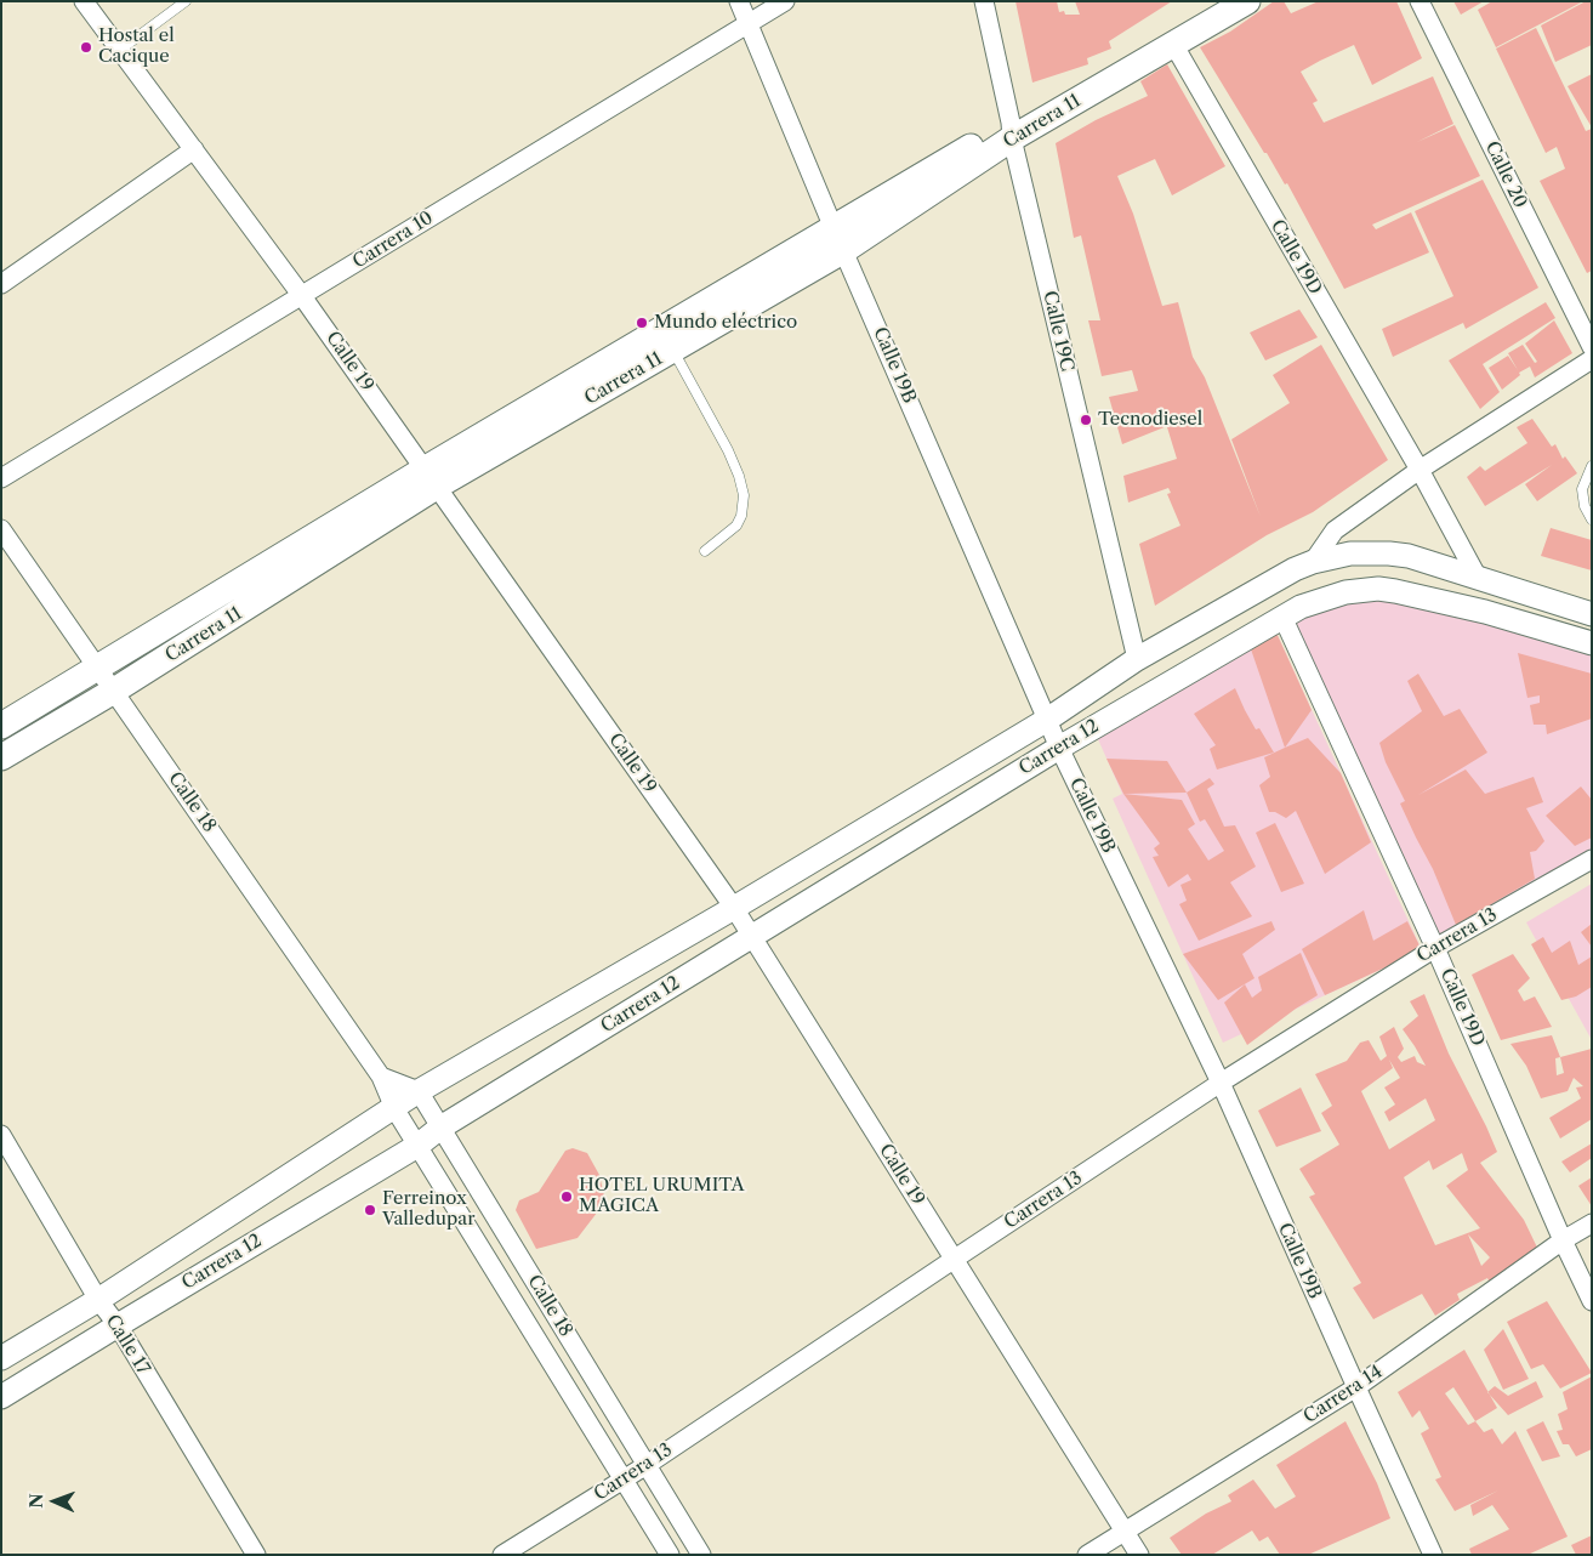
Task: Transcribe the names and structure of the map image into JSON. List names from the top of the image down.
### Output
{
  "streets": {
    "main road": ["Carrera 11"],
    "street": [
      "Calle 20",
      "Carrera 10",
      "Calle 19D",
      "Calle 19C",
      "Calle 19",
      "Calle 19B",
      "Carrera 12",
      "Calle 18",
      "Carrera 13",
      "Calle 17",
      "Carrera 14"
    ]
  },
  "crossings": [
    ["Carrera 11", "Calle 19D"],
    ["Carrera 11", "Calle 19C"],
    ["Carrera 11", "Calle 19"],
    ["Carrera 11", "Calle 19B"],
    ["Carrera 11", "Calle 18"],
    ["Carrera 10", "Calle 19"],
    ["Carrera 10", "Calle 19B"],
    ["Calle 19D", "Carrera 12"],
    ["Calle 19D", "Carrera 13"],
    ["Calle 19D", "Carrera 14"],
    ["Calle 19C", "Carrera 12"],
    ["Calle 19", "Carrera 12"],
    ["Calle 19", "Carrera 13"],
    ["Calle 19", "Carrera 14"],
    ["Calle 19B", "Carrera 12"],
    ["Calle 19B", "Carrera 13"],
    ["Calle 19B", "Carrera 14"],
    ["Carrera 12", "Calle 18"],
    ["Carrera 12", "Calle 17"],
    ["Calle 18", "Carrera 13"]
  ],
  "places": [
    "Hostal el Cacique",
    "Mundo eléctrico",
    "Tecnodiesel",
    "HOTEL URUMITA MAGICA",
    "Ferreinox Valledupar"
  ],
  "north": "left"
}
